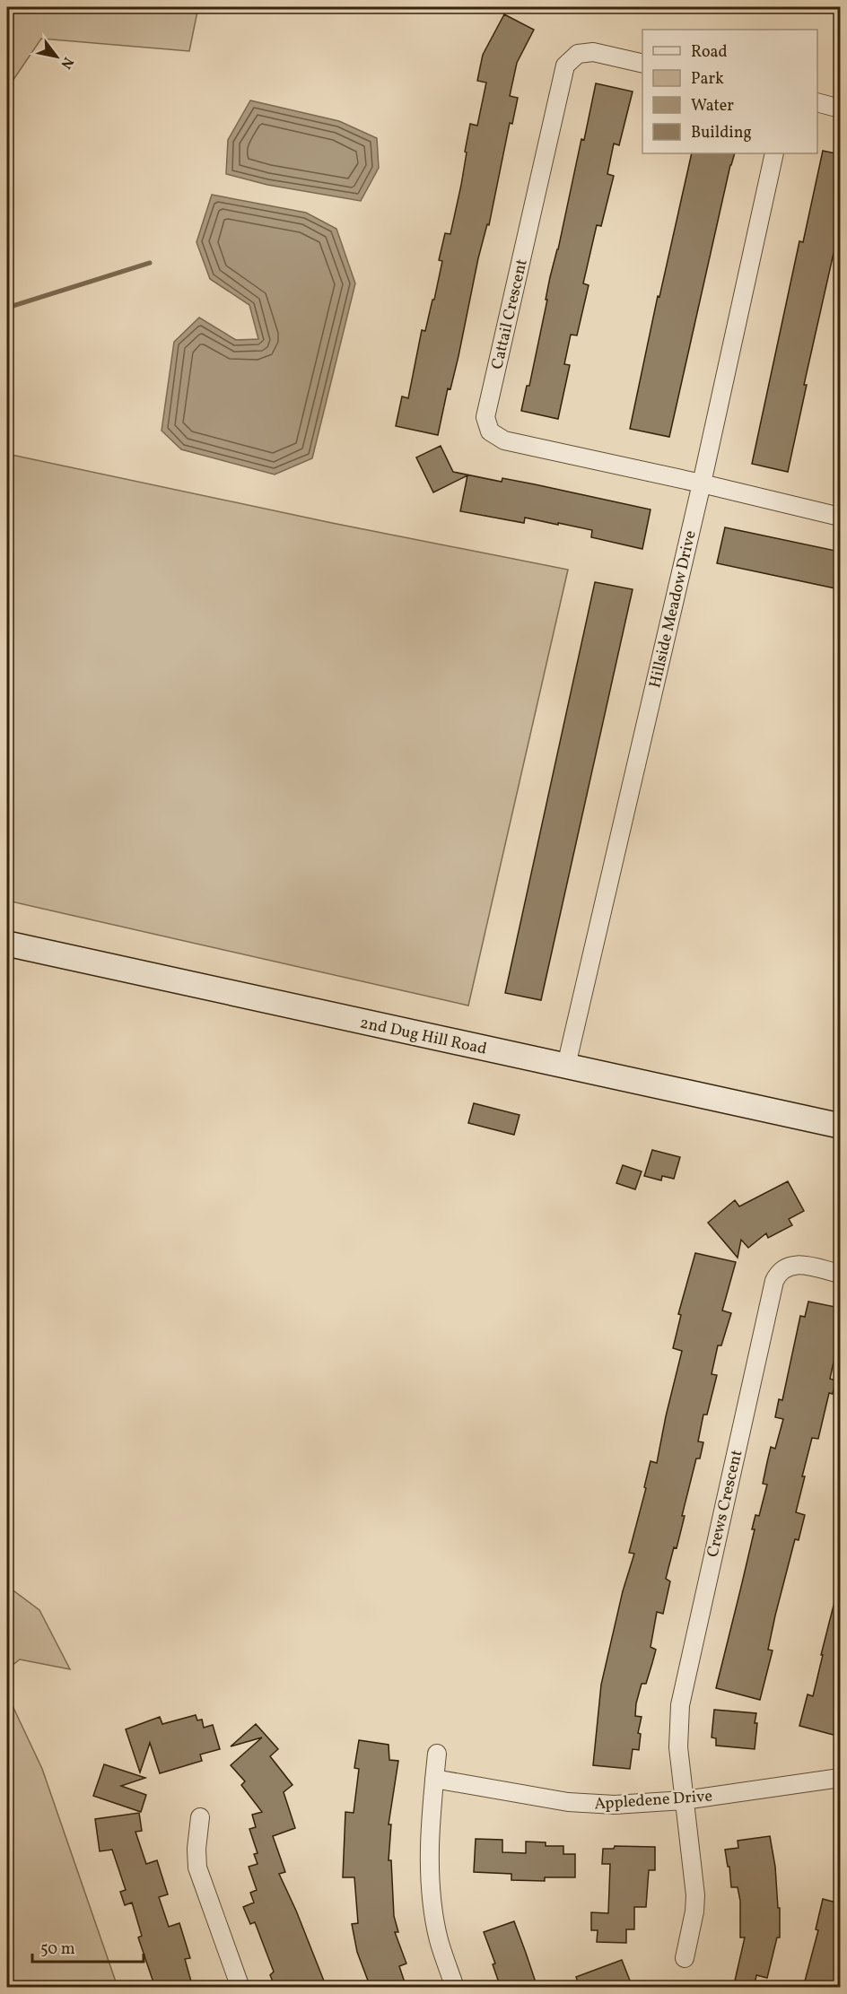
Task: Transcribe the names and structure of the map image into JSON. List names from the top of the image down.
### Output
{
  "streets": {
    "street": [
      "Cattail Crescent",
      "Hillside Meadow Drive",
      "2nd Dug Hill Road",
      "Crews Crescent",
      "Appledene Drive"
    ]
  },
  "crossings": [
    ["Cattail Crescent", "Hillside Meadow Drive"],
    ["Hillside Meadow Drive", "2nd Dug Hill Road"],
    ["Crews Crescent", "Appledene Drive"]
  ],
  "legend": [
    "Road",
    "Park",
    "Water",
    "Building"
  ],
  "scale_bar": "50 m",
  "north": "bottom right"
}
